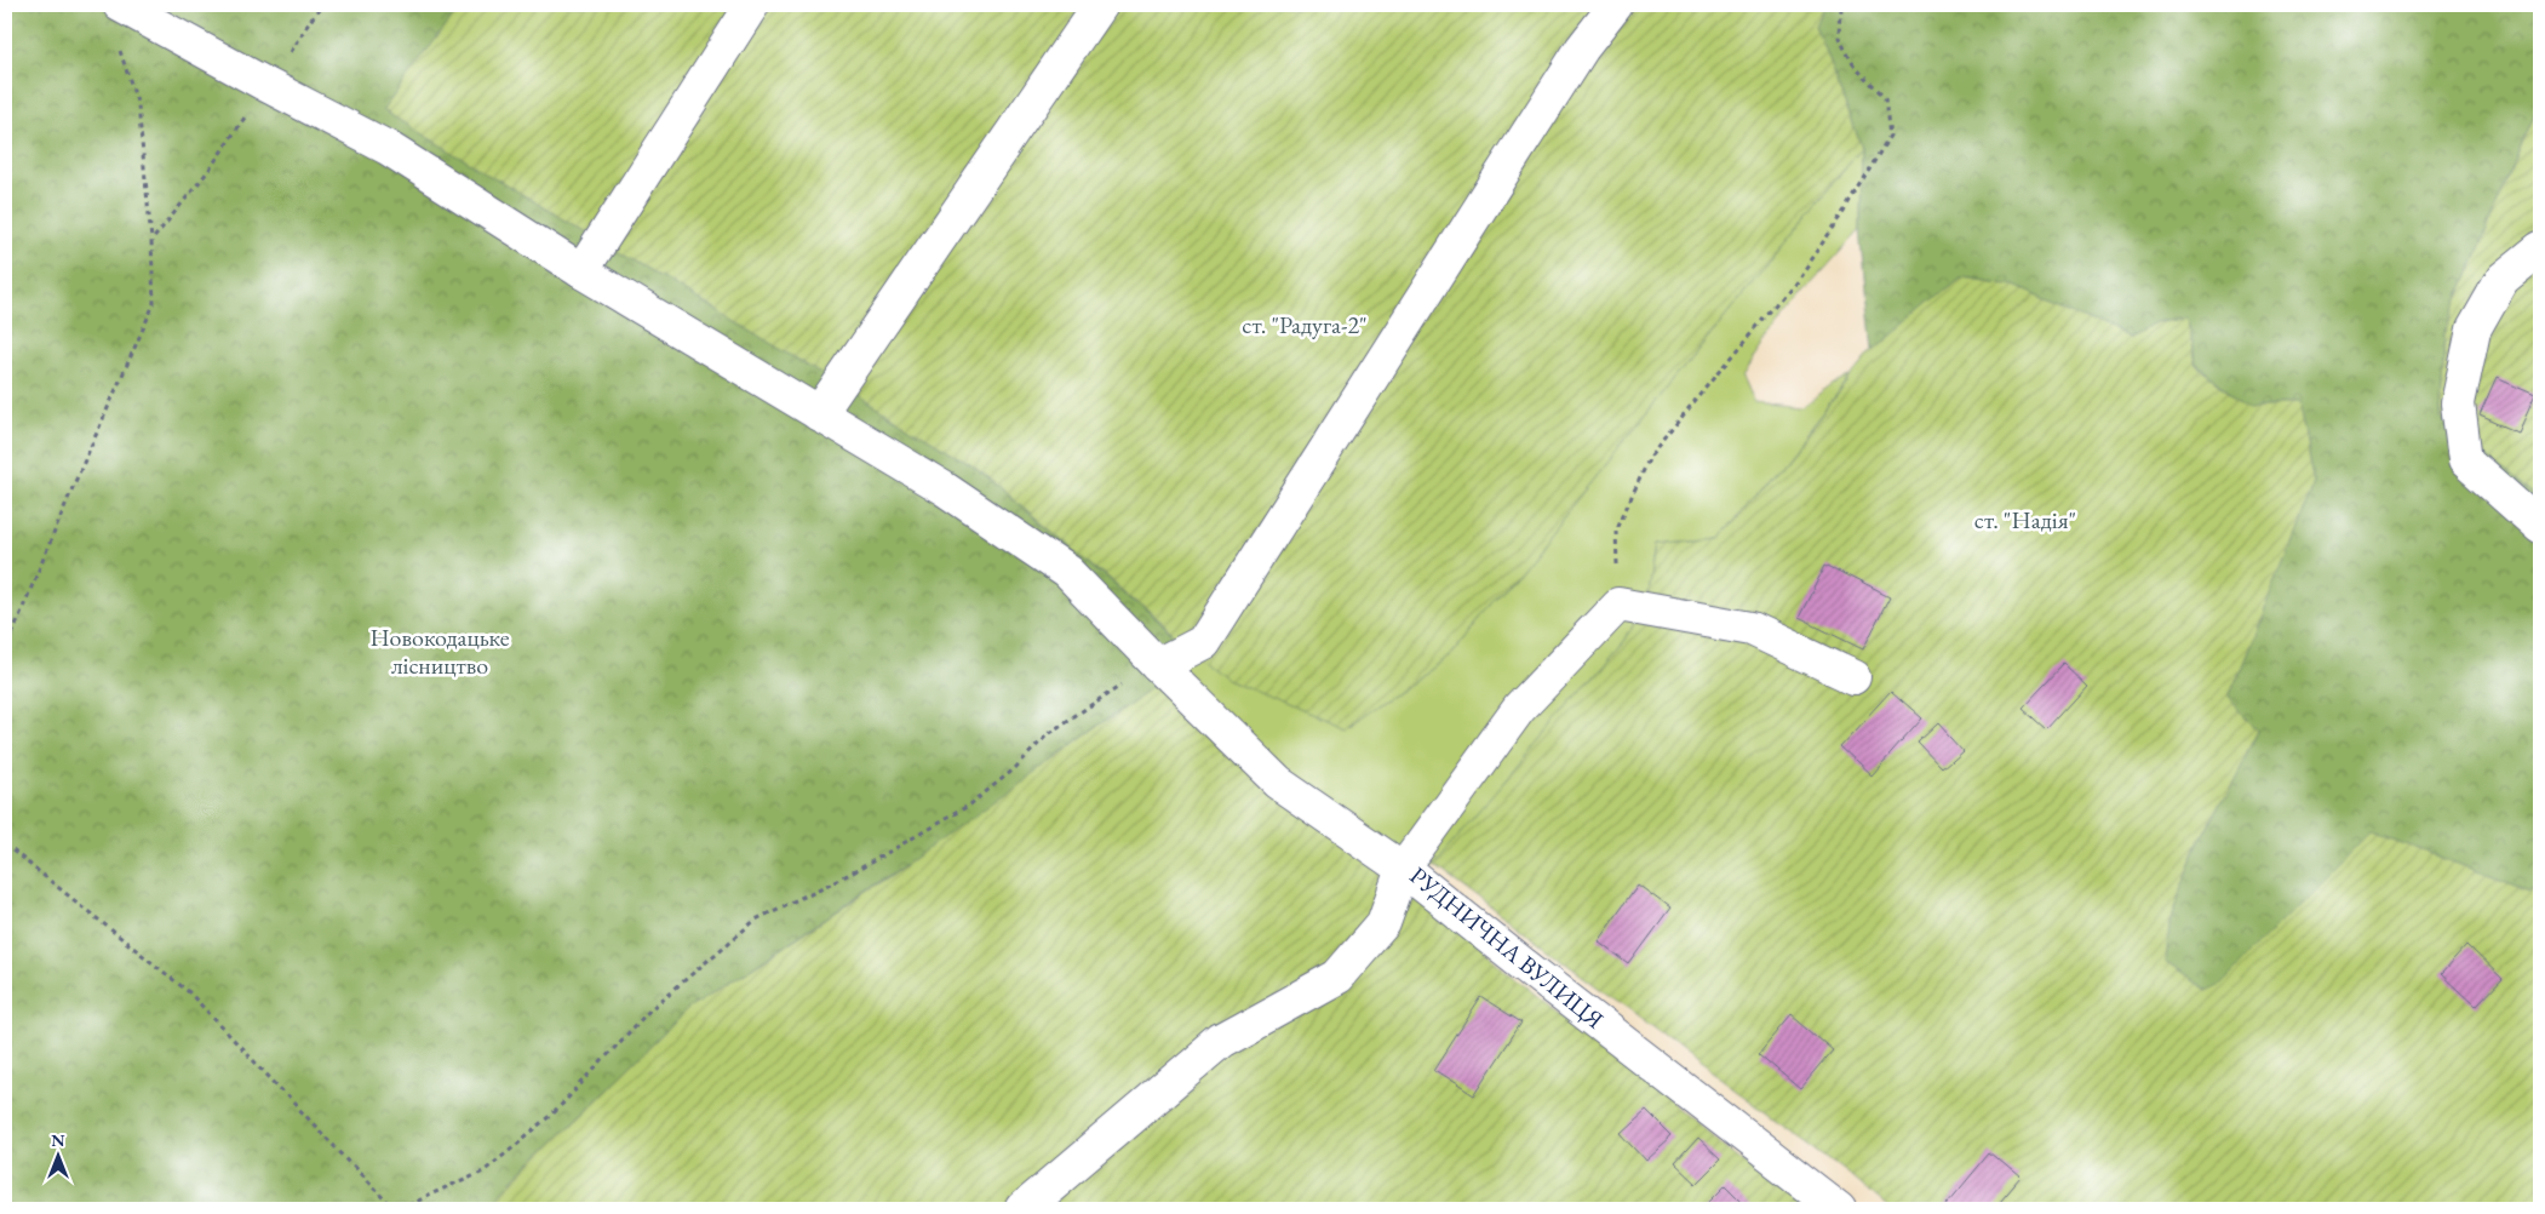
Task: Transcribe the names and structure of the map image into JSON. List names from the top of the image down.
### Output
{
  "streets": {
    "street": ["РУДНИЧНА ВУЛИЦЯ"]
  },
  "parks": ["ст. \"Радуга-2\"", "ст. \"Надія\"", "Новокодацьке лісництво"],
  "north": "top"
}
